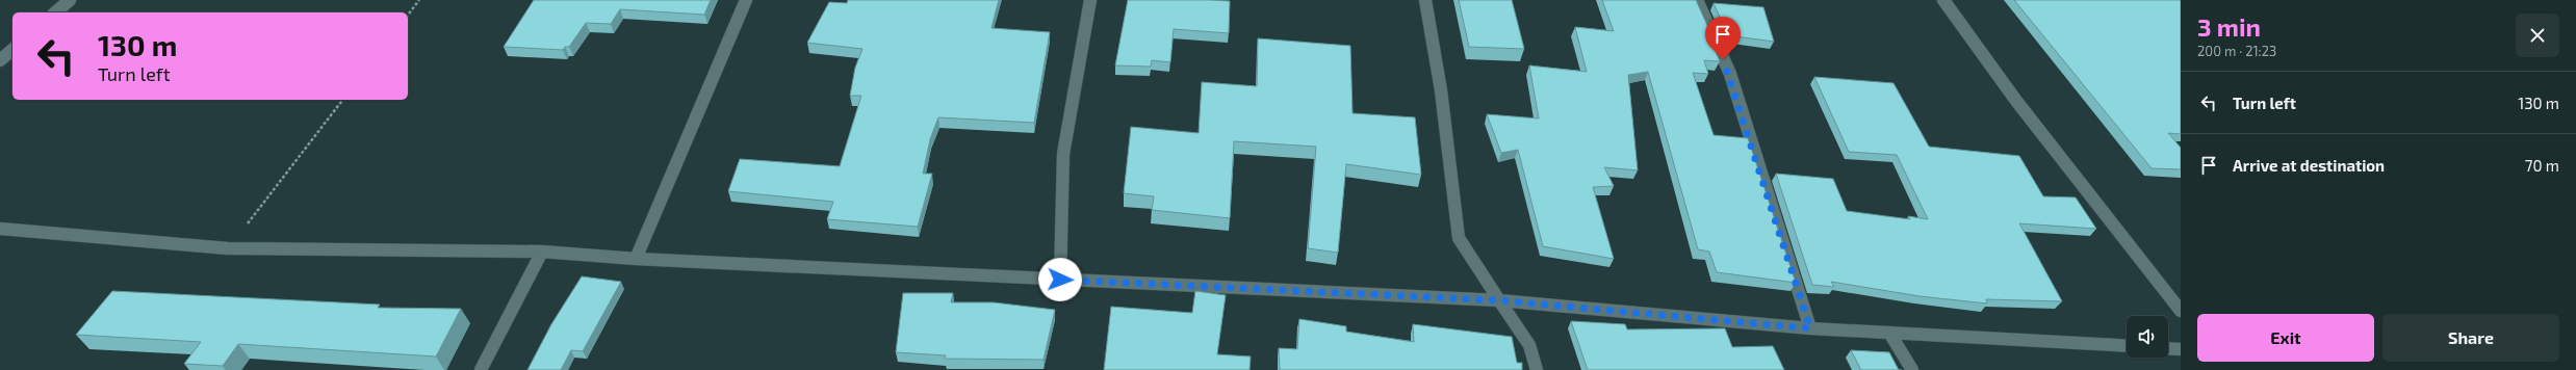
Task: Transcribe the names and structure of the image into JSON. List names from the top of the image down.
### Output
{
  "page": {
    "heading": ["3 min", "200 m · 21:23"],
    "turn": ["130 m", "Turn left"],
    "list": [
      {
        "name": "Turn left",
        "value": "130 m"
      },
      {
        "name": "Arrive at destination",
        "value": "70 m"
      }
    ],
    "buttons": ["Exit", "Share"]
  }
}
